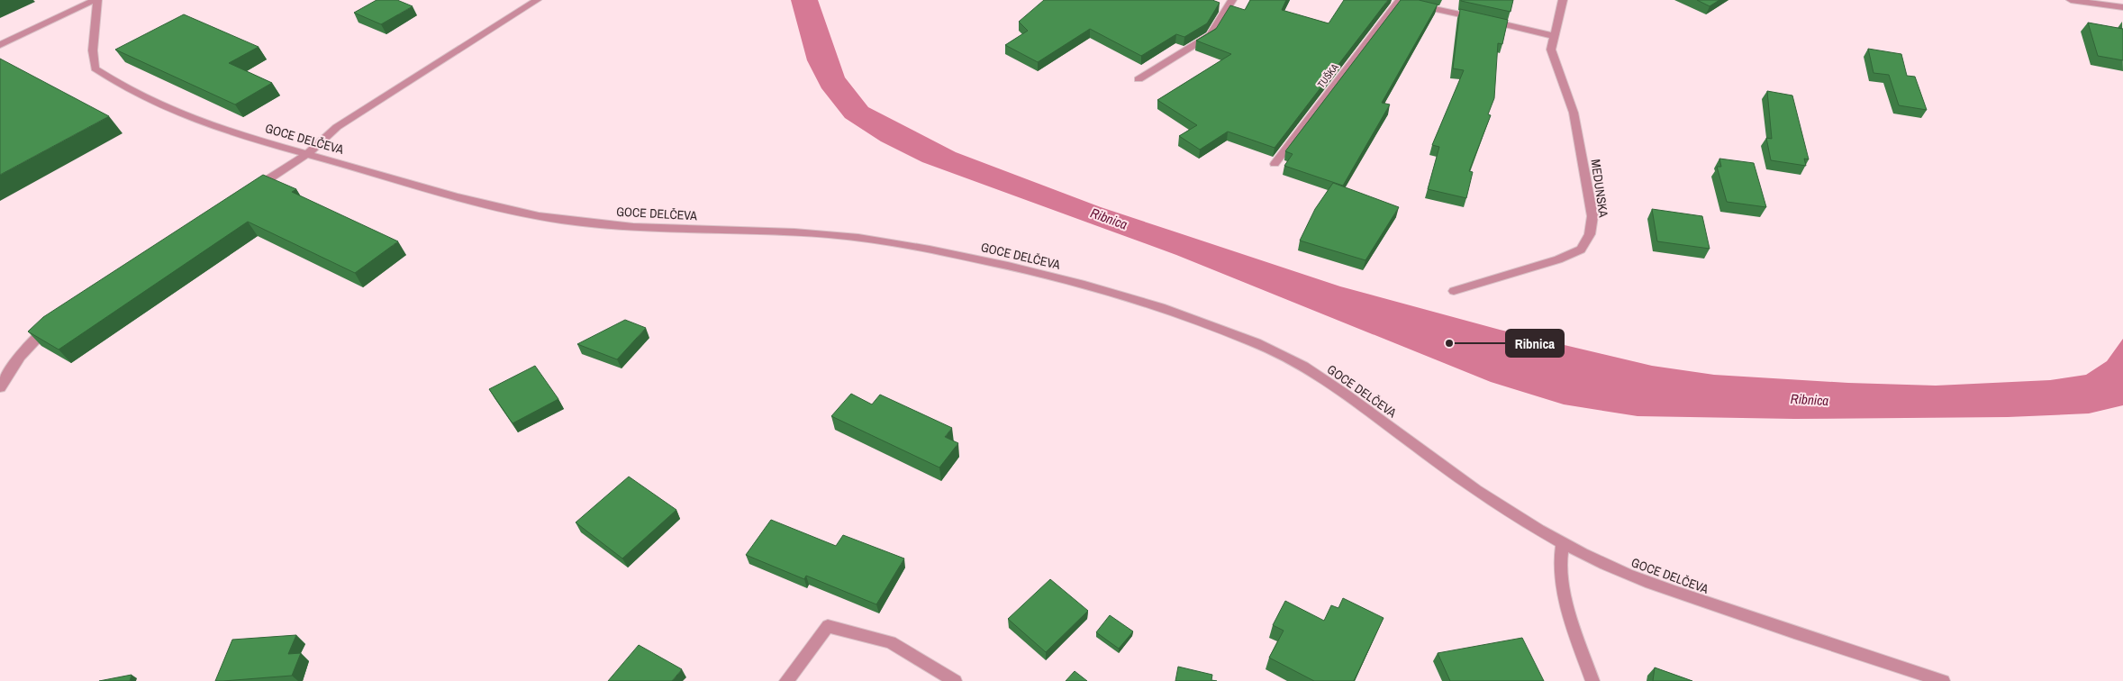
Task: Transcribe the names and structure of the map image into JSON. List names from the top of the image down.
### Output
{
  "streets": {
    "street": ["TUŠKA", "GOCE DELČEVA", "MEDUNSKA"]
  },
  "crossings": [
    ["TUŠKA", "MEDUNSKA"]
  ],
  "water": ["Ribnica"],
  "places": ["Ribnica"]
}
